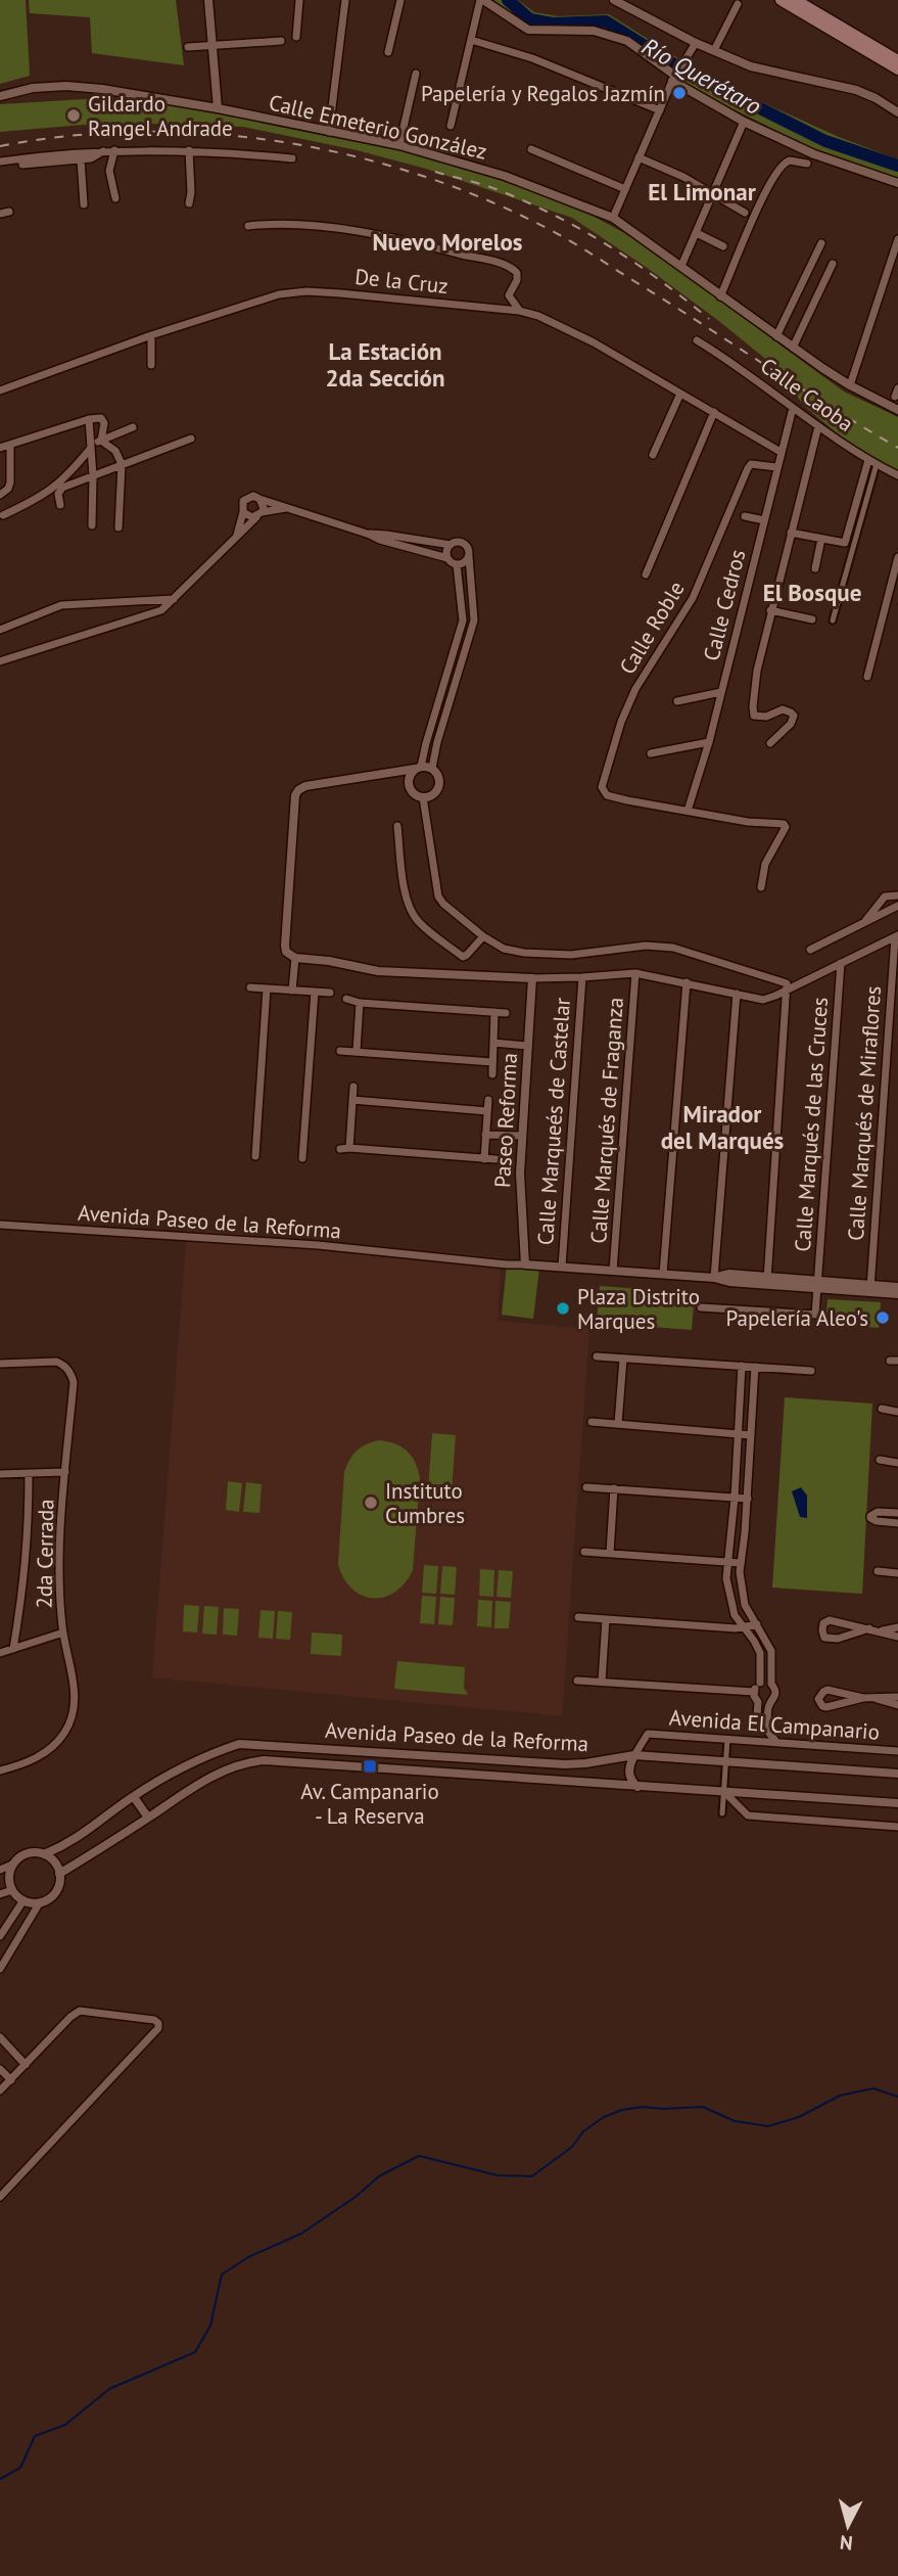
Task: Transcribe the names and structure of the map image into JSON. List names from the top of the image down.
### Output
{
  "streets": {
    "street": [
      "Calle Emeterio González",
      "De la Cruz",
      "Calle Caoba",
      "Calle Cedros",
      "Calle Roble",
      "Calle Marqués de Miraflores",
      "Paseo Reforma",
      "Calle Marqués de Fraganza",
      "Calle Marqueés de Castelar",
      "Calle Marqués de las Cruces",
      "Avenida Paseo de la Reforma",
      "2da Cerrada",
      "Avenida El Campanario"
    ]
  },
  "crossings": [
    ["De la Cruz", "Calle Cedros"],
    ["Calle Caoba", "Calle Cedros"],
    ["Calle Cedros", "Calle Roble"],
    ["Calle Marqués de Miraflores", "Avenida Paseo de la Reforma"],
    ["Paseo Reforma", "Avenida Paseo de la Reforma"],
    ["Calle Marqués de Fraganza", "Avenida Paseo de la Reforma"],
    ["Calle Marqueés de Castelar", "Avenida Paseo de la Reforma"],
    ["Calle Marqués de las Cruces", "Avenida Paseo de la Reforma"],
    ["Avenida Paseo de la Reforma", "Avenida El Campanario"]
  ],
  "districts": [
    "El Limonar",
    "Nuevo Morelos",
    "La Estación 2da Sección",
    "El Bosque",
    "Mirador del Marqués"
  ],
  "water": ["Río Querétaro"],
  "places": {
    "other": [
      "Papelería y Regalos Jazmín",
      "Gildardo Rangel Andrade",
      "Plaza Distrito Marques",
      "Papelería Aleo's",
      "Instituto Cumbres"
    ],
    "transit": ["Av. Campanario - La Reserva"]
  },
  "north": "bottom"
}
